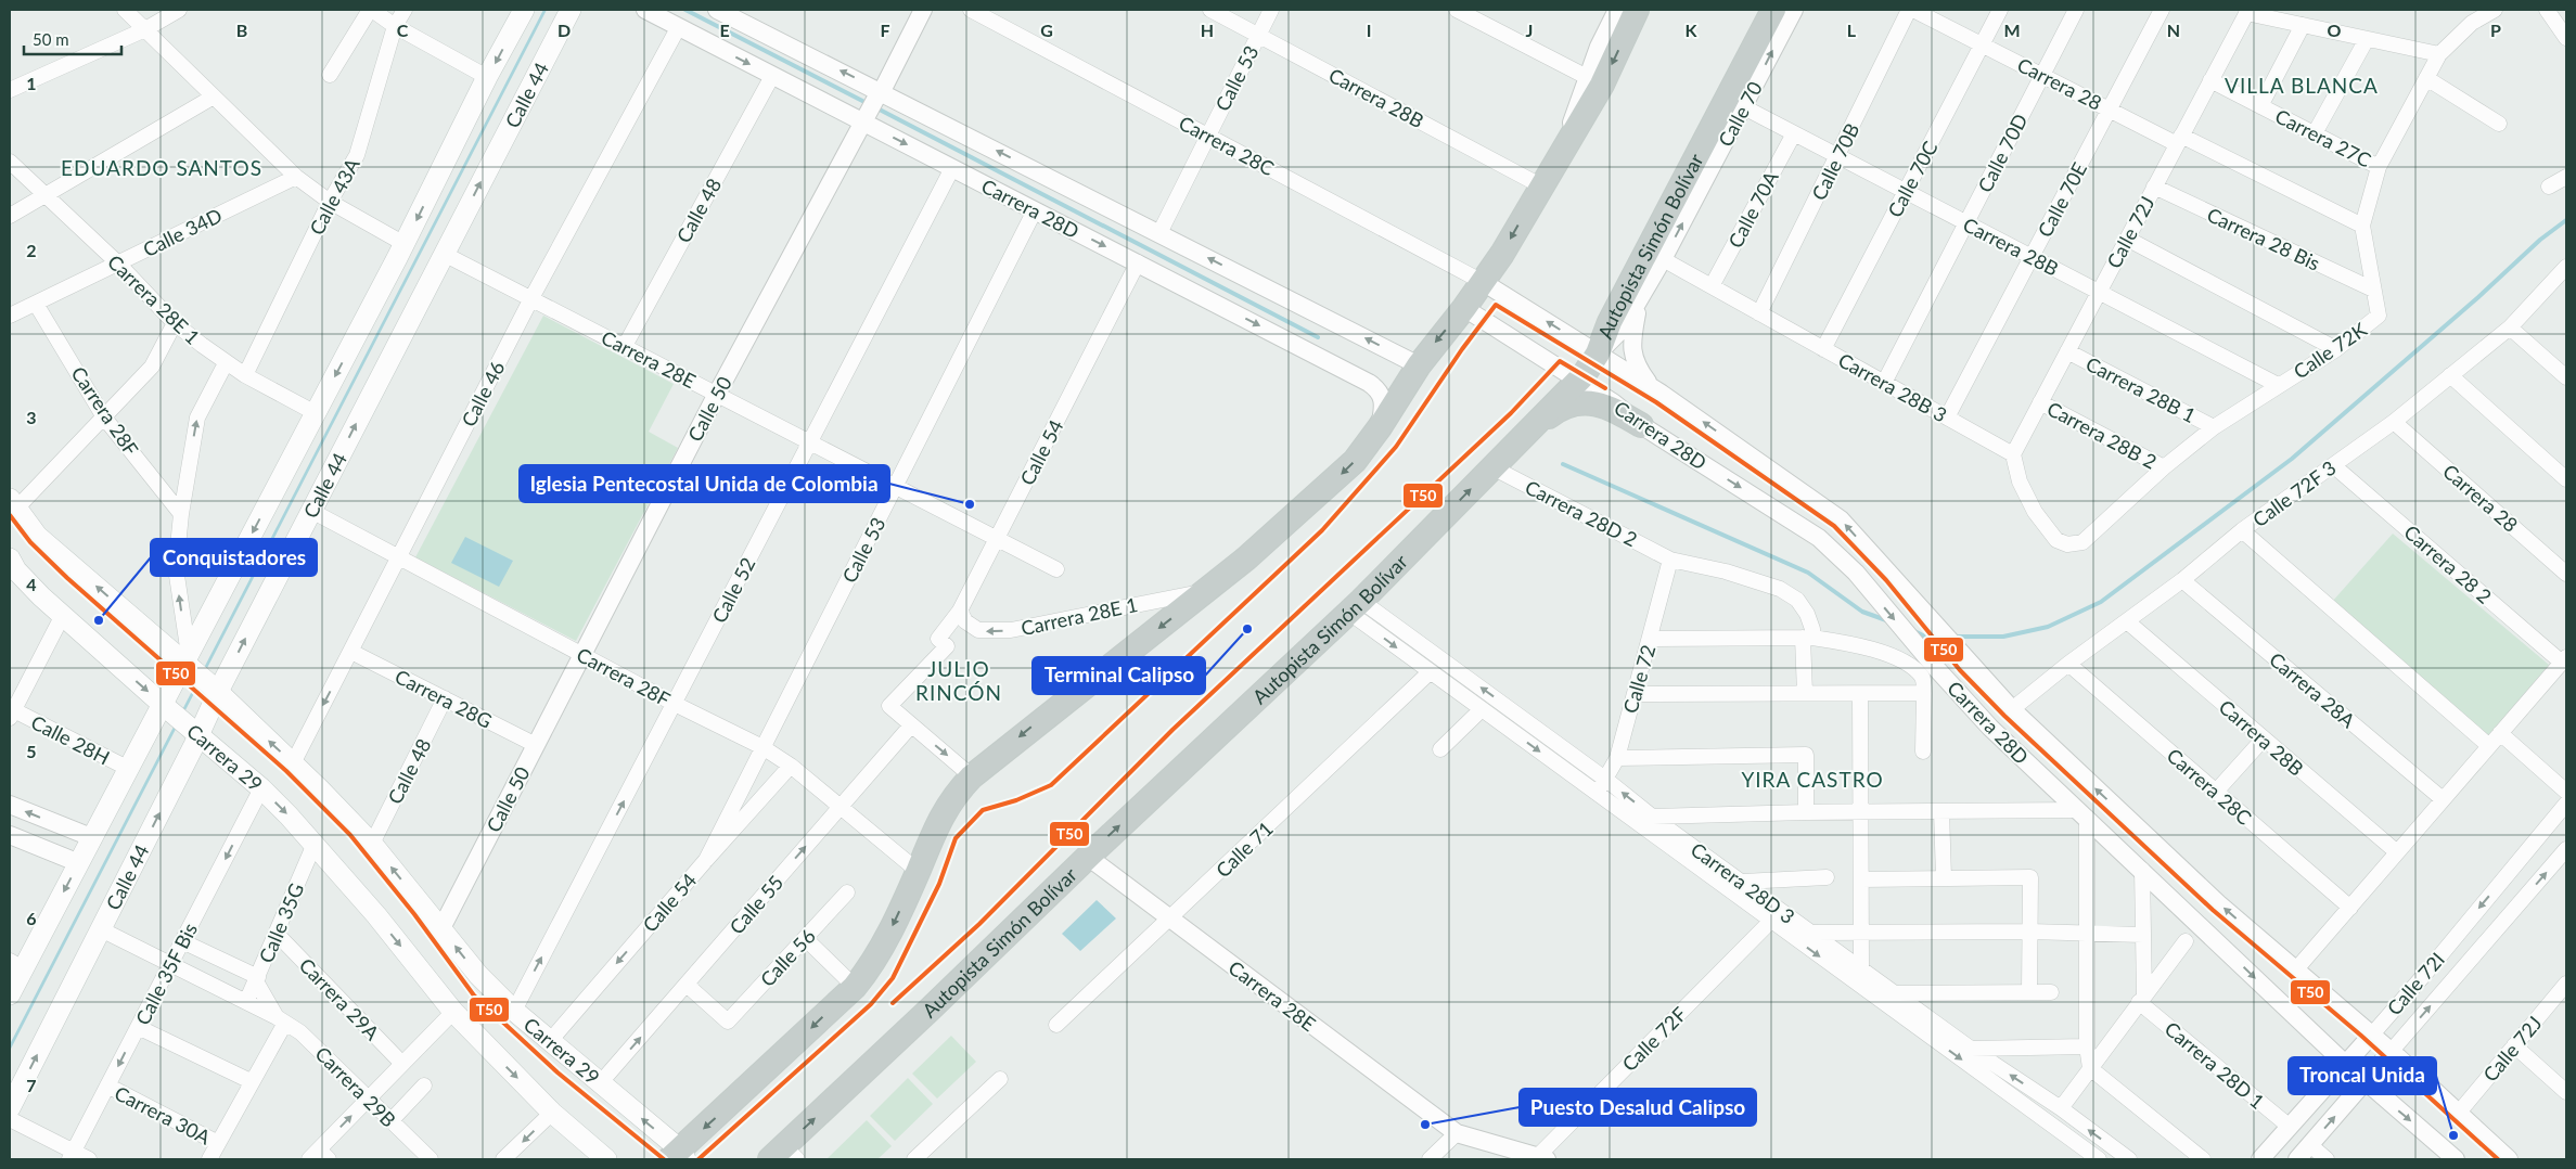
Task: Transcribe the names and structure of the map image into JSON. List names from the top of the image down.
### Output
{
  "streets": {
    "highway": ["Autopista Simón Bolívar"],
    "main road": ["Calle 44", "Carrera 29"],
    "street": [
      "Calle 53",
      "Carrera 28",
      "Carrera 28B",
      "Calle 70",
      "Carrera 27C",
      "Carrera 28C",
      "Calle 70D",
      "Calle 70B",
      "Calle 70C",
      "Calle 43A",
      "Calle 70E",
      "Carrera 28D",
      "Calle 70A",
      "Calle 48",
      "Calle 34D",
      "Calle 72J",
      "Carrera 28 Bis",
      "Carrera 28E 1",
      "Calle 72K",
      "Carrera 28E",
      "Carrera 28B 3",
      "Carrera 28B 1",
      "Calle 46",
      "Calle 50",
      "Carrera 28F",
      "Carrera 28B 2",
      "Calle 54",
      "Calle 72F 3",
      "Carrera 28D 2",
      "Carrera 28 2",
      "Calle 52",
      "Calle 72",
      "Carrera 28A",
      "Carrera 28G",
      "Calle 28H",
      "Calle 71",
      "Carrera 28D 3",
      "Calle 55",
      "Calle 35G",
      "Calle 56",
      "Calle 35F Bis",
      "Calle 72I",
      "Carrera 29A",
      "Calle 72F",
      "Carrera 28D 1",
      "Carrera 29B",
      "Carrera 30A"
    ]
  },
  "crossings": [
    ["Calle 53", "Carrera 28B"],
    ["Calle 53", "Carrera 28C"],
    ["Calle 53", "Carrera 28D"],
    ["Calle 53", "Carrera 28E"],
    ["Calle 53", "Carrera 28F"],
    ["Calle 53", "Calle 54"],
    ["Carrera 28", "Calle 70D"],
    ["Carrera 28", "Calle 70C"],
    ["Carrera 28", "Calle 70E"],
    ["Carrera 28", "Calle 72J"],
    ["Carrera 28", "Calle 72K"],
    ["Carrera 28", "Calle 72F 3"],
    ["Calle 44", "Carrera 28E"],
    ["Calle 44", "Carrera 28F"],
    ["Calle 44", "Carrera 29"],
    ["Calle 44", "Carrera 29B"],
    ["Carrera 28B", "Calle 70"],
    ["Carrera 28B", "Calle 70D"],
    ["Carrera 28B", "Calle 70B"],
    ["Carrera 28B", "Calle 70C"],
    ["Carrera 28B", "Calle 70E"],
    ["Carrera 28B", "Calle 70A"],
    ["Carrera 28B", "Calle 72J"],
    ["Carrera 28B", "Calle 72K"],
    ["Carrera 28B", "Calle 72F 3"],
    ["Calle 70", "Carrera 28D"],
    ["Calle 70", "Autopista Simón Bolívar"],
    ["Calle 70", "Carrera 28B 3"],
    ["Carrera 27C", "Calle 72J"],
    ["Carrera 27C", "Calle 72K"],
    ["Carrera 28C", "Carrera 28D"],
    ["Carrera 28C", "Calle 72F 3"],
    ["Calle 70D", "Carrera 28B 3"],
    ["Calle 70B", "Carrera 28B 3"],
    ["Calle 70C", "Carrera 28B 3"],
    ["Calle 43A", "Carrera 28E 1"],
    ["Calle 70E", "Carrera 28B 3"],
    ["Carrera 28D", "Calle 48"],
    ["Carrera 28D", "Calle 72J"],
    ["Carrera 28D", "Autopista Simón Bolívar"],
    ["Carrera 28D", "Calle 46"],
    ["Carrera 28D", "Calle 50"],
    ["Carrera 28D", "Calle 54"],
    ["Carrera 28D", "Calle 72F 3"],
    ["Carrera 28D", "Calle 52"],
    ["Carrera 28D", "Calle 72I"],
    ["Calle 70A", "Carrera 28B 3"],
    ["Calle 48", "Carrera 28E"],
    ["Calle 48", "Carrera 28G"],
    ["Calle 48", "Carrera 29"],
    ["Calle 34D", "Carrera 28E 1"],
    ["Calle 34D", "Carrera 28F"],
    ["Calle 72J", "Carrera 28 Bis"],
    ["Calle 72J", "Calle 72K"],
    ["Calle 72J", "Carrera 28B 3"],
    ["Calle 72J", "Carrera 28B 1"],
    ["Calle 72J", "Carrera 28B 2"],
    ["Carrera 28 Bis", "Calle 72K"],
    ["Autopista Simón Bolívar", "Carrera 28E"],
    ["Autopista Simón Bolívar", "Carrera 28D 2"],
    ["Autopista Simón Bolívar", "Carrera 28D 3"],
    ["Carrera 28E 1", "Calle 54"],
    ["Calle 72K", "Carrera 28B 3"],
    ["Calle 72K", "Carrera 28B 1"],
    ["Calle 72K", "Carrera 28B 2"],
    ["Carrera 28E", "Calle 46"],
    ["Carrera 28E", "Calle 50"],
    ["Carrera 28E", "Calle 54"],
    ["Carrera 28E", "Calle 52"],
    ["Carrera 28E", "Calle 71"],
    ["Calle 46", "Carrera 28F"],
    ["Calle 46", "Carrera 28G"],
    ["Calle 46", "Carrera 29"],
    ["Calle 50", "Carrera 28F"],
    ["Calle 50", "Carrera 28G"],
    ["Calle 50", "Carrera 29"],
    ["Carrera 28F", "Calle 54"],
    ["Carrera 28F", "Calle 52"],
    ["Carrera 28F", "Calle 55"],
    ["Calle 54", "Carrera 29"],
    ["Calle 54", "Calle 55"],
    ["Calle 72F 3", "Carrera 28 2"],
    ["Calle 72F 3", "Carrera 28A"],
    ["Carrera 28D 2", "Calle 72"],
    ["Calle 52", "Carrera 29"],
    ["Calle 72", "Carrera 28D 3"],
    ["Carrera 29", "Calle 55"],
    ["Carrera 29", "Calle 35G"],
    ["Carrera 29", "Calle 35F Bis"],
    ["Calle 71", "Carrera 28D 3"],
    ["Carrera 28D 3", "Calle 72F"],
    ["Calle 55", "Calle 56"],
    ["Calle 35G", "Carrera 29A"],
    ["Calle 35G", "Carrera 29B"],
    ["Calle 35F Bis", "Carrera 29B"],
    ["Calle 35F Bis", "Carrera 30A"],
    ["Calle 72I", "Carrera 28D 1"]
  ],
  "one_way": [
    "Carrera 28E 1",
    "Calle 52",
    "Calle 55",
    "Calle 35F Bis"
  ],
  "districts": [
    "VILLA BLANCA",
    "EDUARDO SANTOS",
    "JULIO RINCÓN",
    "YIRA CASTRO"
  ],
  "places": [
    "Iglesia Pentecostal Unida de Colombia",
    "Conquistadores",
    "Terminal Calipso",
    "Puesto Desalud Calipso",
    "Troncal Unida"
  ],
  "lines": ["transit line T50"],
  "scale_bar": "50 m",
  "grid": {
    "columns": [
      "B",
      "C",
      "D",
      "E",
      "F",
      "G",
      "H",
      "I",
      "J",
      "K",
      "L",
      "M",
      "N",
      "O",
      "P"
    ],
    "rows": [
      "1",
      "2",
      "3",
      "4",
      "5",
      "6",
      "7"
    ]
  }
}
